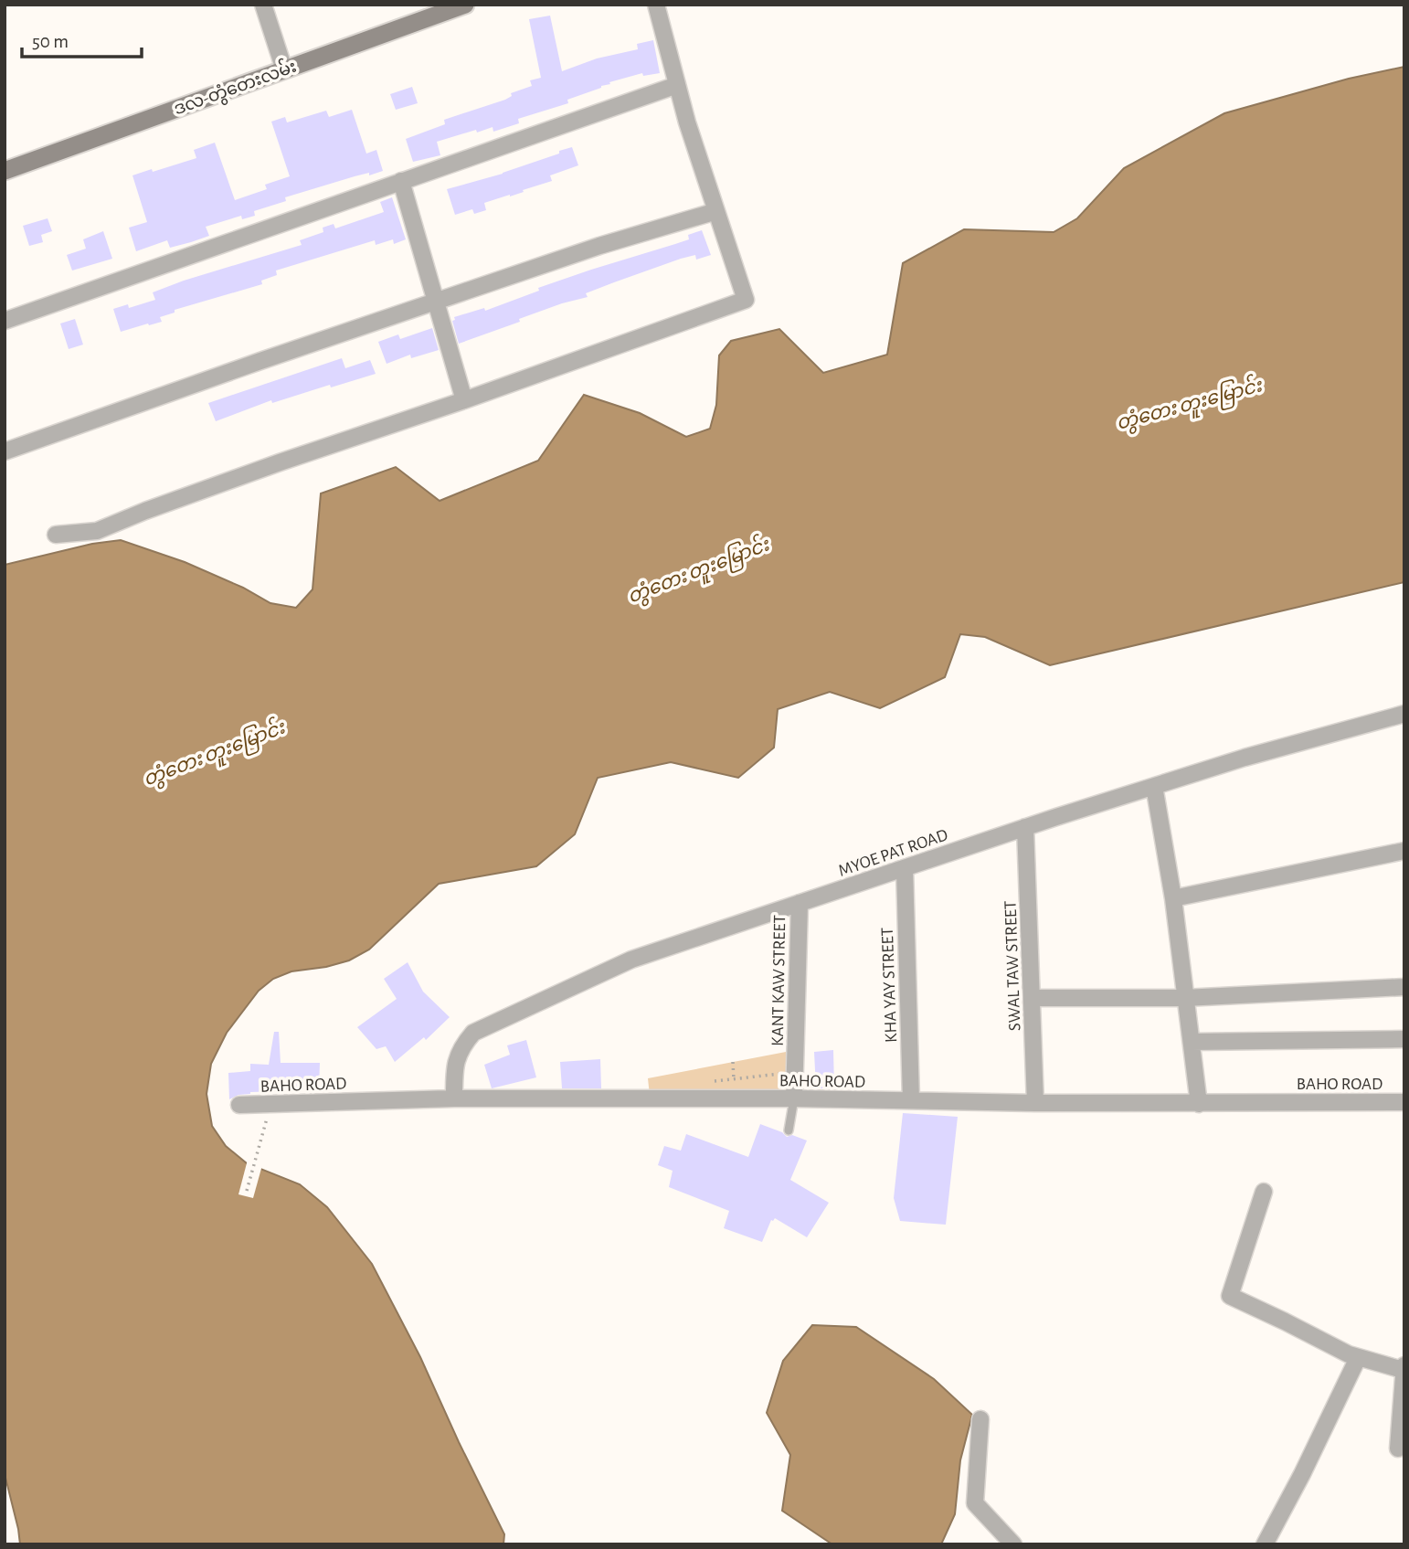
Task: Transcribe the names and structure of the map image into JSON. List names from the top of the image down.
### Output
{
  "streets": {
    "main road": ["ဒလ-တွံတေးလမ်း"],
    "street": [
      "MYOE PAT ROAD",
      "SWAL TAW STREET",
      "KANT KAW STREET",
      "KHA YAY STREET",
      "BAHO ROAD"
    ]
  },
  "crossings": [
    ["MYOE PAT ROAD", "SWAL TAW STREET"],
    ["MYOE PAT ROAD", "KANT KAW STREET"],
    ["MYOE PAT ROAD", "KHA YAY STREET"],
    ["MYOE PAT ROAD", "BAHO ROAD"],
    ["SWAL TAW STREET", "BAHO ROAD"],
    ["KANT KAW STREET", "BAHO ROAD"],
    ["KHA YAY STREET", "BAHO ROAD"]
  ],
  "water": ["တွံတေး တူးမြောင်း"],
  "scale_bar": "50 m"
}
